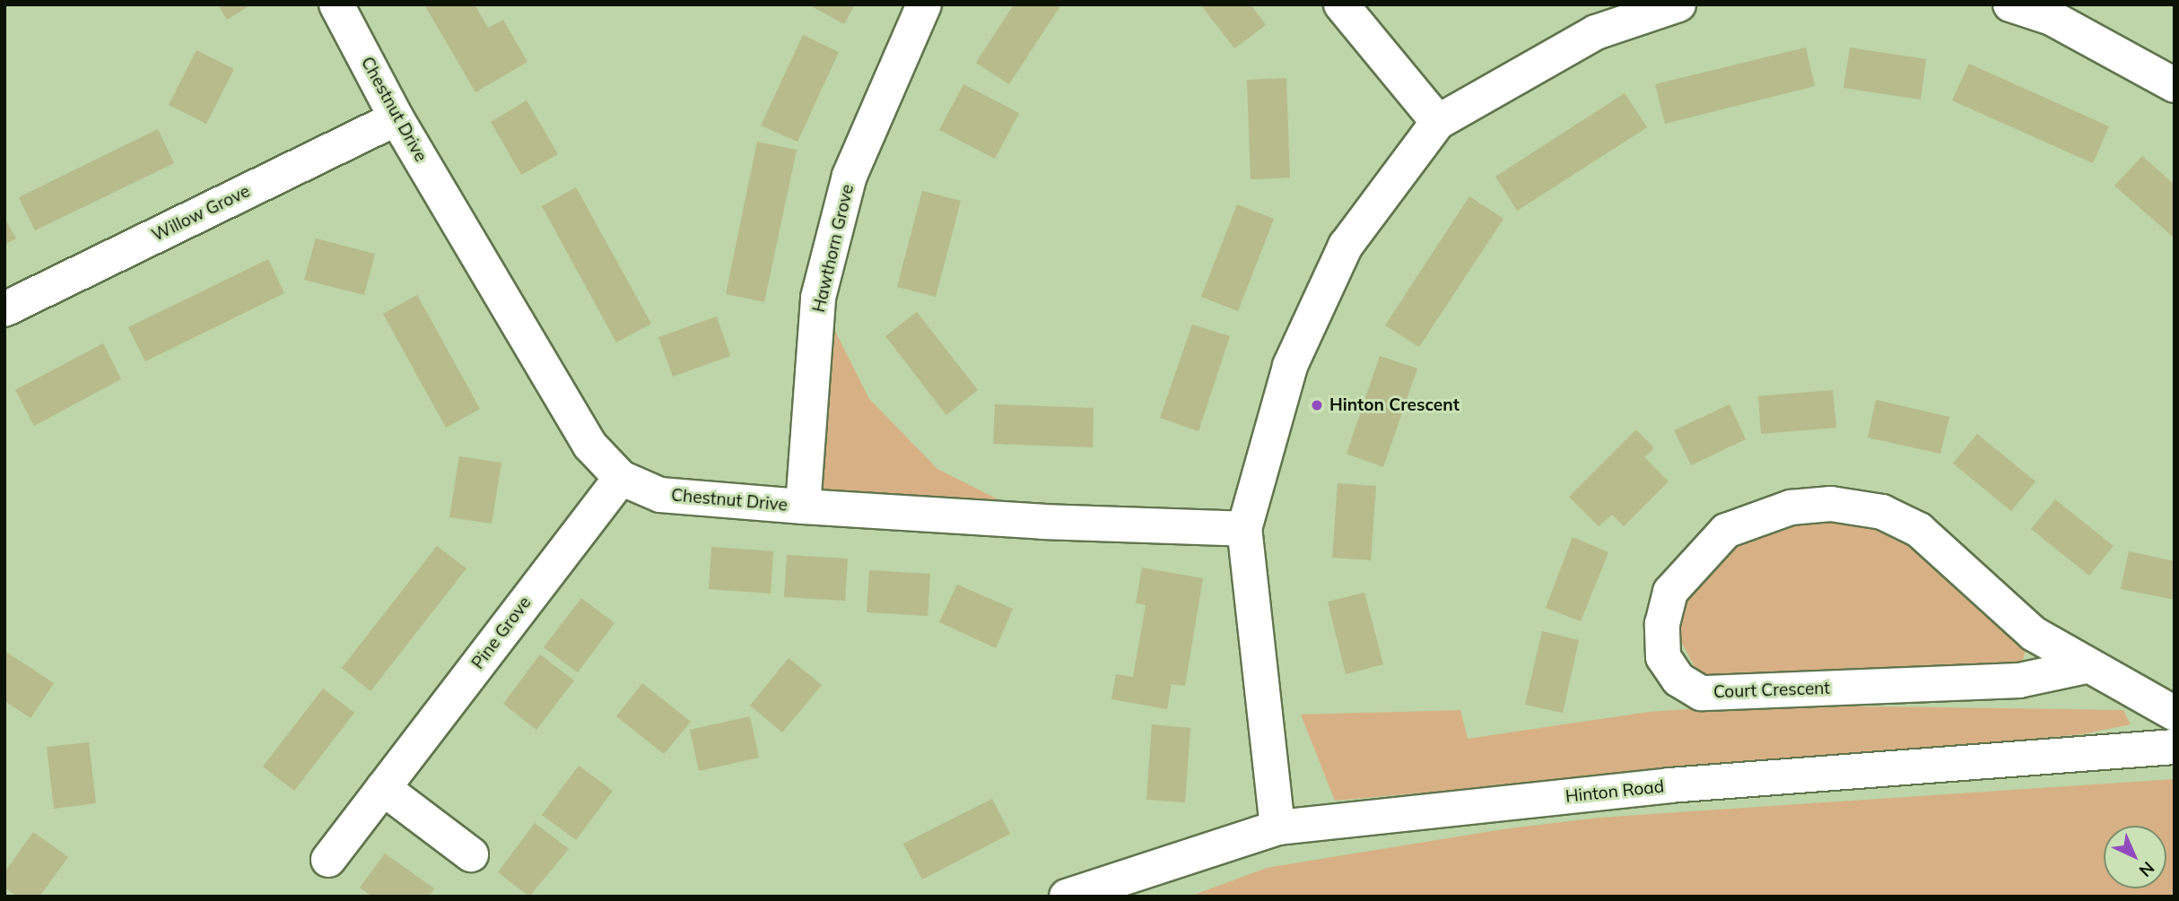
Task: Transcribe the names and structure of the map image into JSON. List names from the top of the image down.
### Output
{
  "streets": {
    "street": [
      "Chestnut Drive",
      "Willow Grove",
      "Hawthorn Grove",
      "Pine Grove",
      "Court Crescent",
      "Hinton Road"
    ]
  },
  "crossings": [
    ["Chestnut Drive", "Willow Grove"],
    ["Chestnut Drive", "Hawthorn Grove"],
    ["Chestnut Drive", "Pine Grove"]
  ],
  "places": ["Hinton Crescent"],
  "north": "bottom right"
}
